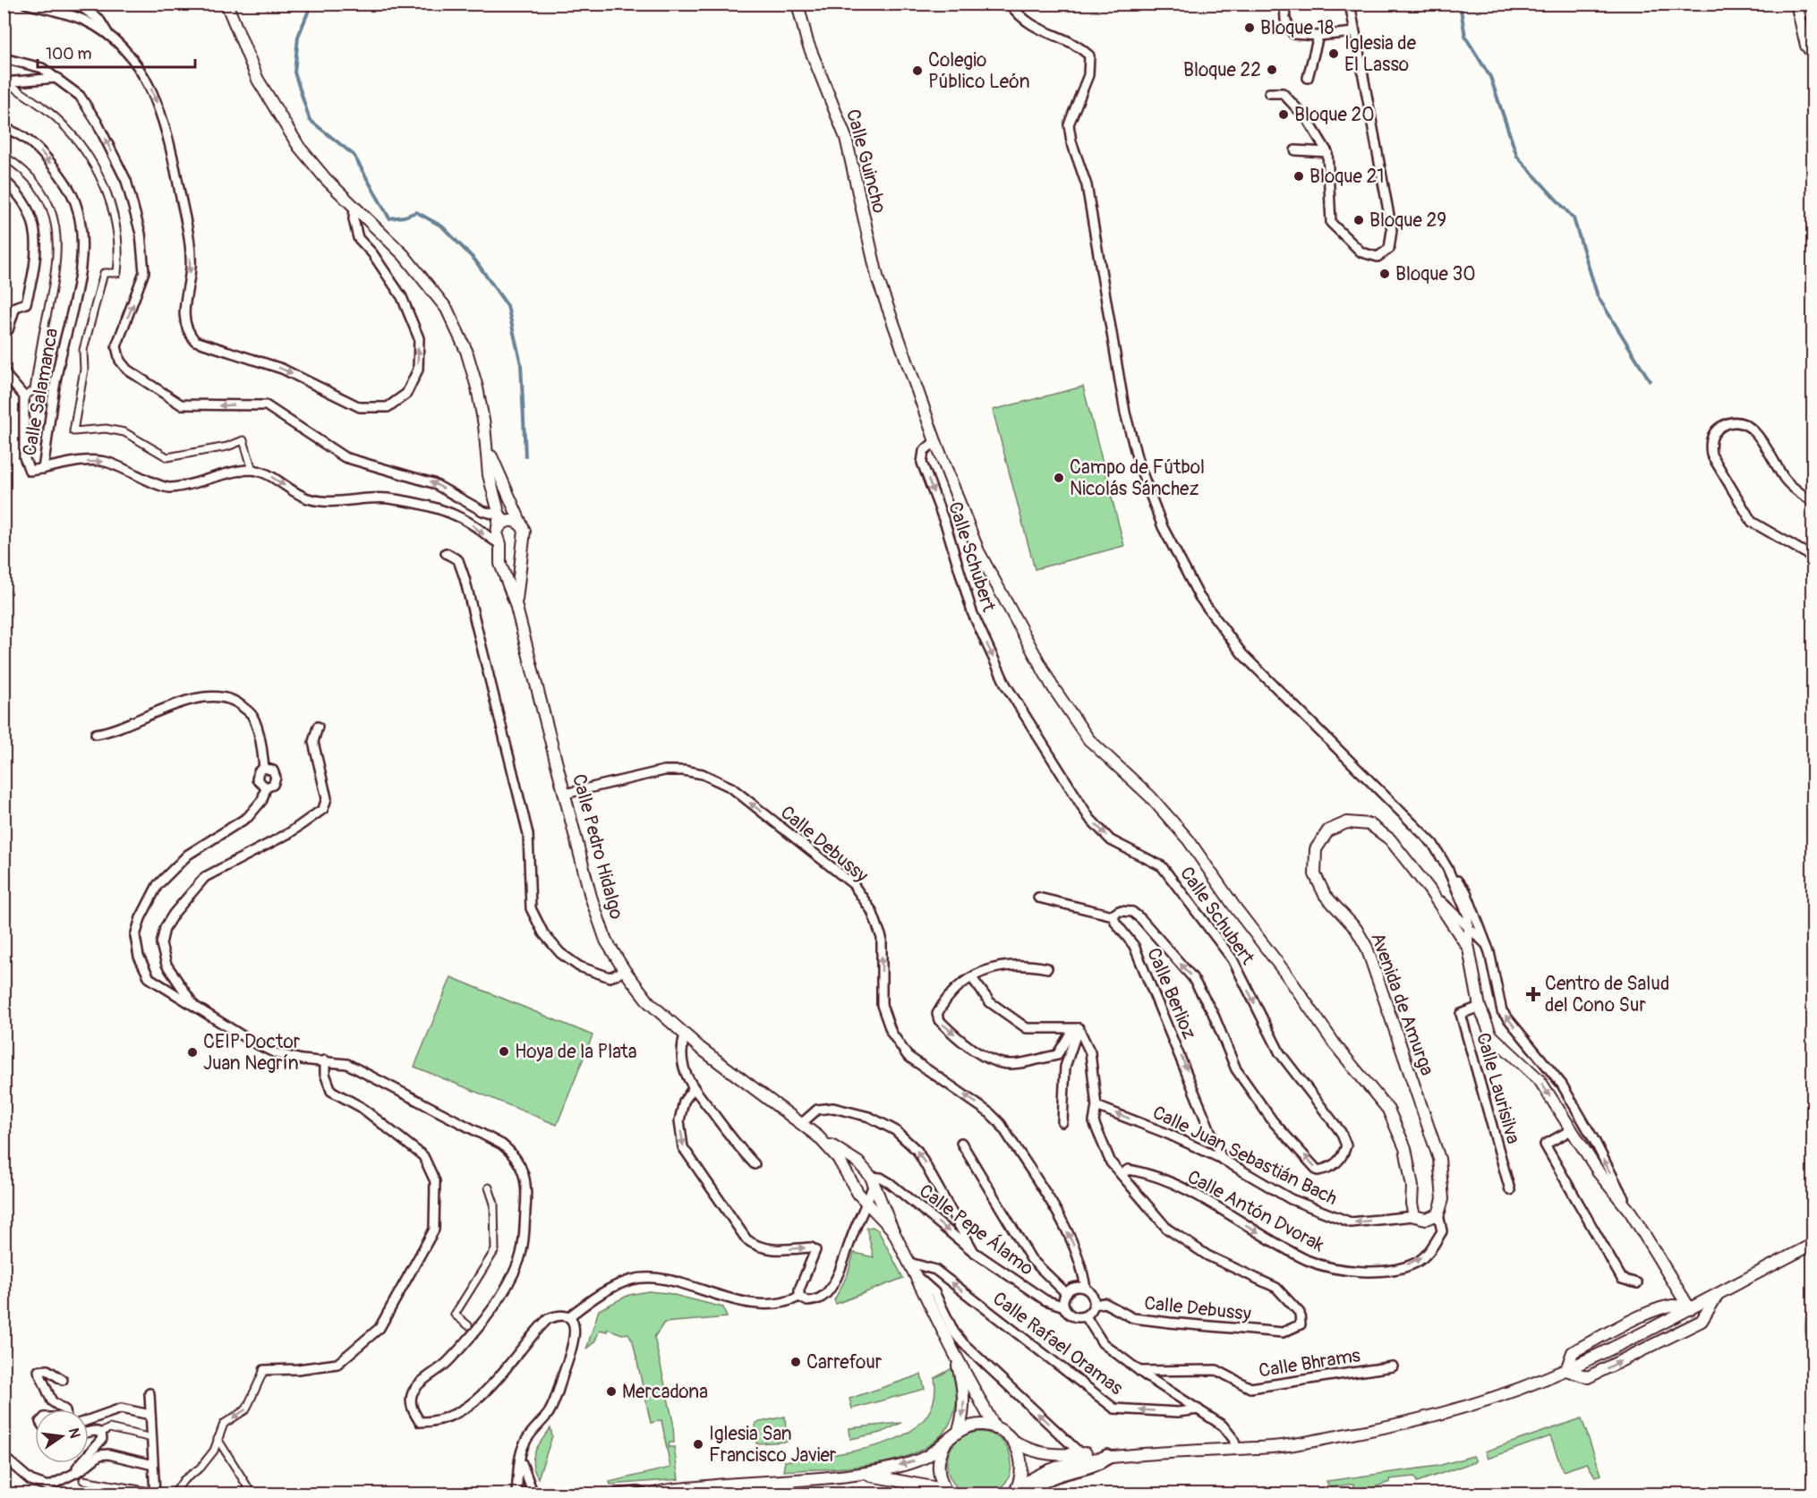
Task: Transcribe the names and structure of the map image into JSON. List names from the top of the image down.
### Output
{
  "streets": {
    "street": [
      "Calle Guincho",
      "Calle Salamanca",
      "Calle Schubert",
      "Calle Debussy",
      "Calle Pedro Hidalgo",
      "Calle Berlioz",
      "Avenida de Amurga",
      "Calle Laurisilva",
      "Calle Juan Sebastián Bach",
      "Calle Antón Dvorak",
      "Calle Pepe Álamo",
      "Calle Rafael Oramas",
      "Calle Bhrams"
    ]
  },
  "crossings": [
    ["Calle Guincho", "Calle Schubert"],
    ["Calle Guincho", "Calle Juan Sebastián Bach"],
    ["Calle Schubert", "Calle Berlioz"],
    ["Calle Debussy", "Calle Pedro Hidalgo"],
    ["Calle Debussy", "Calle Antón Dvorak"],
    ["Calle Debussy", "Calle Pepe Álamo"],
    ["Calle Pedro Hidalgo", "Calle Pepe Álamo"],
    ["Calle Pedro Hidalgo", "Calle Rafael Oramas"],
    ["Calle Berlioz", "Calle Juan Sebastián Bach"],
    ["Avenida de Amurga", "Calle Laurisilva"],
    ["Avenida de Amurga", "Calle Antón Dvorak"]
  ],
  "one_way": [
    "Calle Debussy",
    "Calle Berlioz",
    "Calle Juan Sebastián Bach",
    "Calle Antón Dvorak"
  ],
  "places": {
    "other": [
      "Bloque 18",
      "Iglesia de El Lasso",
      "Bloque 22",
      "Colegio Público León",
      "Bloque 20",
      "Bloque 21",
      "Bloque 29",
      "Bloque 30",
      "Campo de Fútbol Nicolás Sánchez",
      "Hoya de la Plata",
      "CEIP Doctor Juan Negrín",
      "Carrefour",
      "Mercadona",
      "Iglesia San Francisco Javier"
    ],
    "health": ["Centro de Salud del Cono Sur"]
  },
  "scale_bar": "100 m",
  "north": "right"
}
